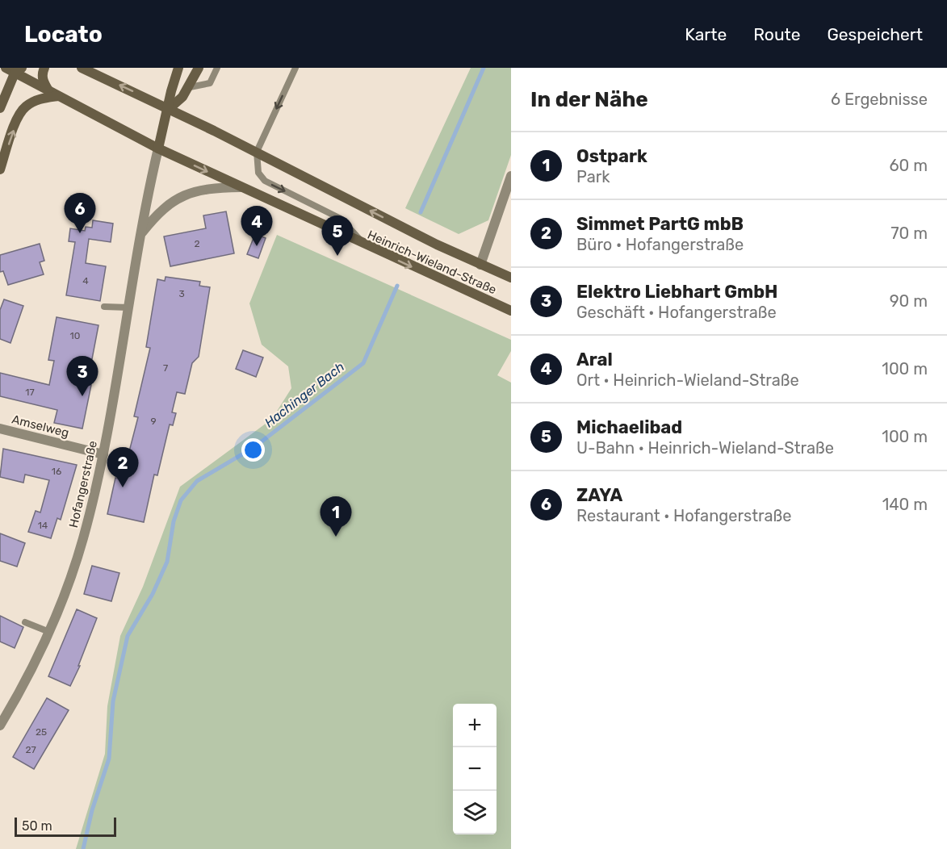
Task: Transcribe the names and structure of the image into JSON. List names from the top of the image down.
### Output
{
  "streets": {
    "main road": ["Heinrich-Wieland-Straße"],
    "street": ["Amselweg", "Hofangerstraße"]
  },
  "crossings": [
    ["Heinrich-Wieland-Straße", "Hofangerstraße"],
    ["Amselweg", "Hofangerstraße"]
  ],
  "water": ["Hachinger Bach"],
  "house_numbers": [
    "2",
    "4",
    "3",
    "10",
    "7",
    "17",
    "9",
    "16",
    "14",
    "25",
    "27"
  ],
  "scale_bar": "50 m",
  "page": {
    "header": "Locato",
    "nav": ["Karte", "Route", "Gespeichert"],
    "heading": ["In der Nähe", "6 Ergebnisse"],
    "list": [
      {
        "mark": "1",
        "name": "Ostpark",
        "note": "Park",
        "value": "60 m"
      },
      {
        "mark": "2",
        "name": "Simmet PartG mbB",
        "note": "Büro · Hofangerstraße",
        "value": "70 m"
      },
      {
        "mark": "3",
        "name": "Elektro Liebhart GmbH",
        "note": "Geschäft · Hofangerstraße",
        "value": "90 m"
      },
      {
        "mark": "4",
        "name": "Aral",
        "note": "Ort · Heinrich-Wieland-Straße",
        "value": "100 m"
      },
      {
        "mark": "5",
        "name": "Michaelibad",
        "note": "U-Bahn · Heinrich-Wieland-Straße",
        "value": "100 m"
      },
      {
        "mark": "6",
        "name": "ZAYA",
        "note": "Restaurant · Hofangerstraße",
        "value": "140 m"
      }
    ],
    "pins": [
      "6",
      "4",
      "5",
      "3",
      "2",
      "1"
    ],
    "map_buttons": ["+", "−"],
    "scale": "50 m"
  }
}
